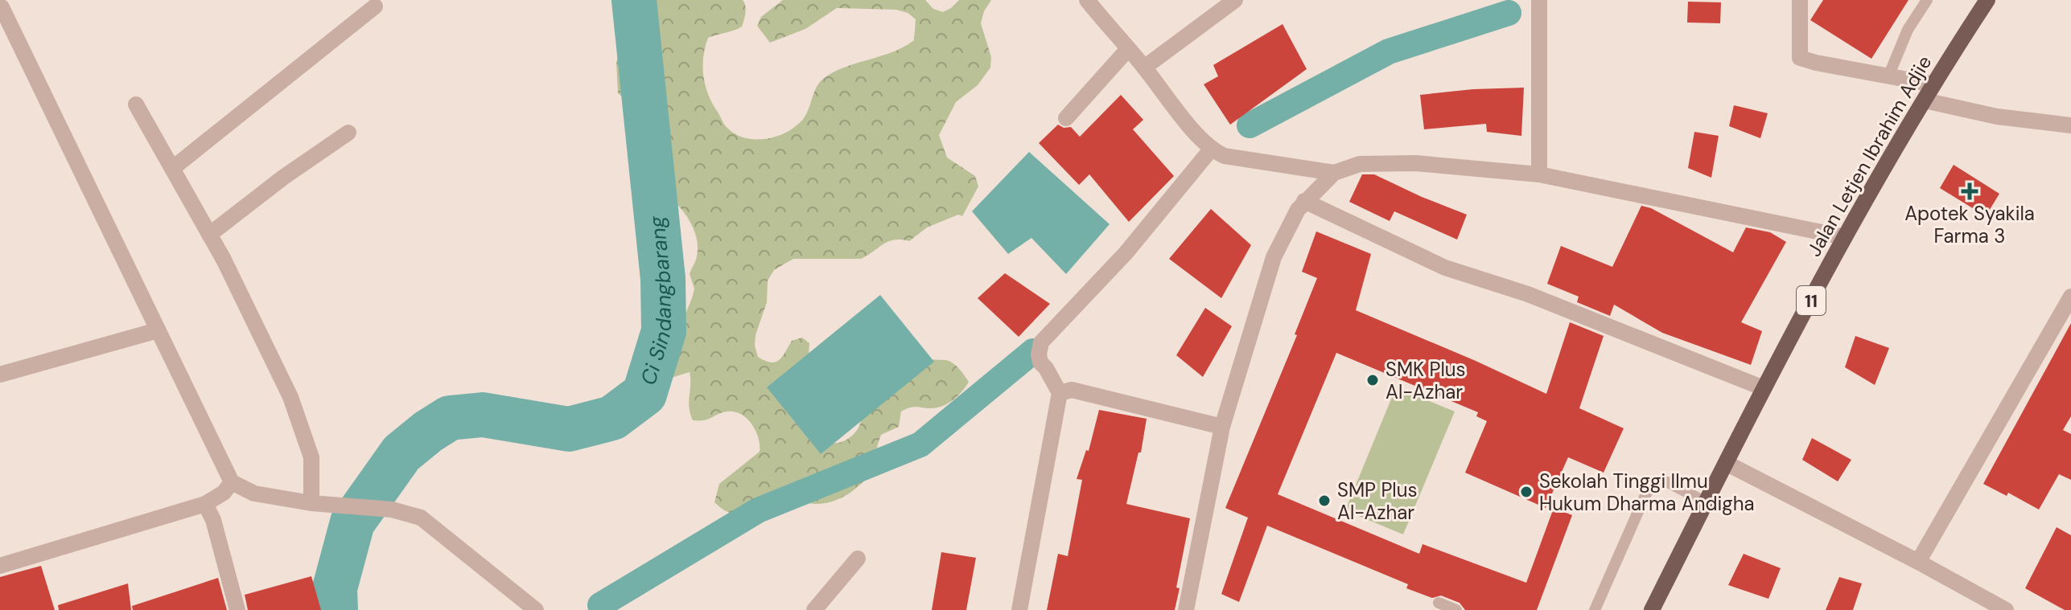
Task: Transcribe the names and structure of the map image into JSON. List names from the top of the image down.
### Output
{
  "streets": {
    "main road": ["Jalan Letjen Ibrahim Adjie", "11"]
  },
  "water": ["Ci Sindangbarang"],
  "places": {
    "health": ["Apotek Syakila Farma 3"],
    "other": ["SMK Plus Al-Azhar", "Sekolah Tinggi Ilmu Hukum Dharma Andigha", "SMP Plus Al-Azhar"]
  }
}
